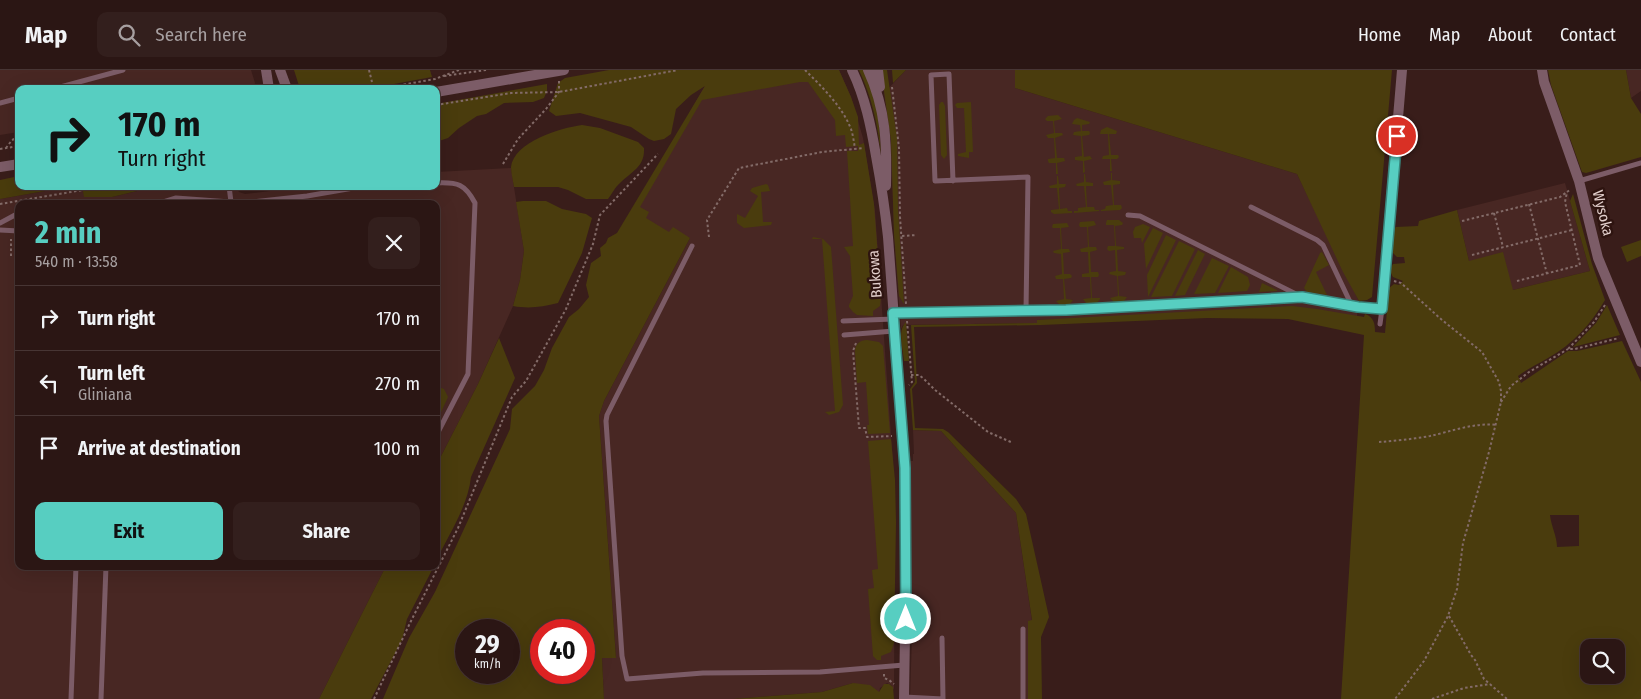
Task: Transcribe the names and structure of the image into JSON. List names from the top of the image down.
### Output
{
  "streets": {
    "street": ["Wysoka", "Bukowa"]
  },
  "page": {
    "header": "Map",
    "search": "Search here",
    "nav": [
      "Home",
      "Map",
      "About",
      "Contact"
    ],
    "turn": ["170 m", "Turn right"],
    "heading": ["2 min", "540 m · 13:58"],
    "list": [
      {
        "name": "Turn right",
        "value": "170 m"
      },
      {
        "name": "Turn left",
        "note": "Gliniana",
        "value": "270 m"
      },
      {
        "name": "Arrive at destination",
        "value": "100 m"
      }
    ],
    "buttons": ["Exit", "Share"],
    "speed": "29 km/h",
    "limit": "40"
  }
}
